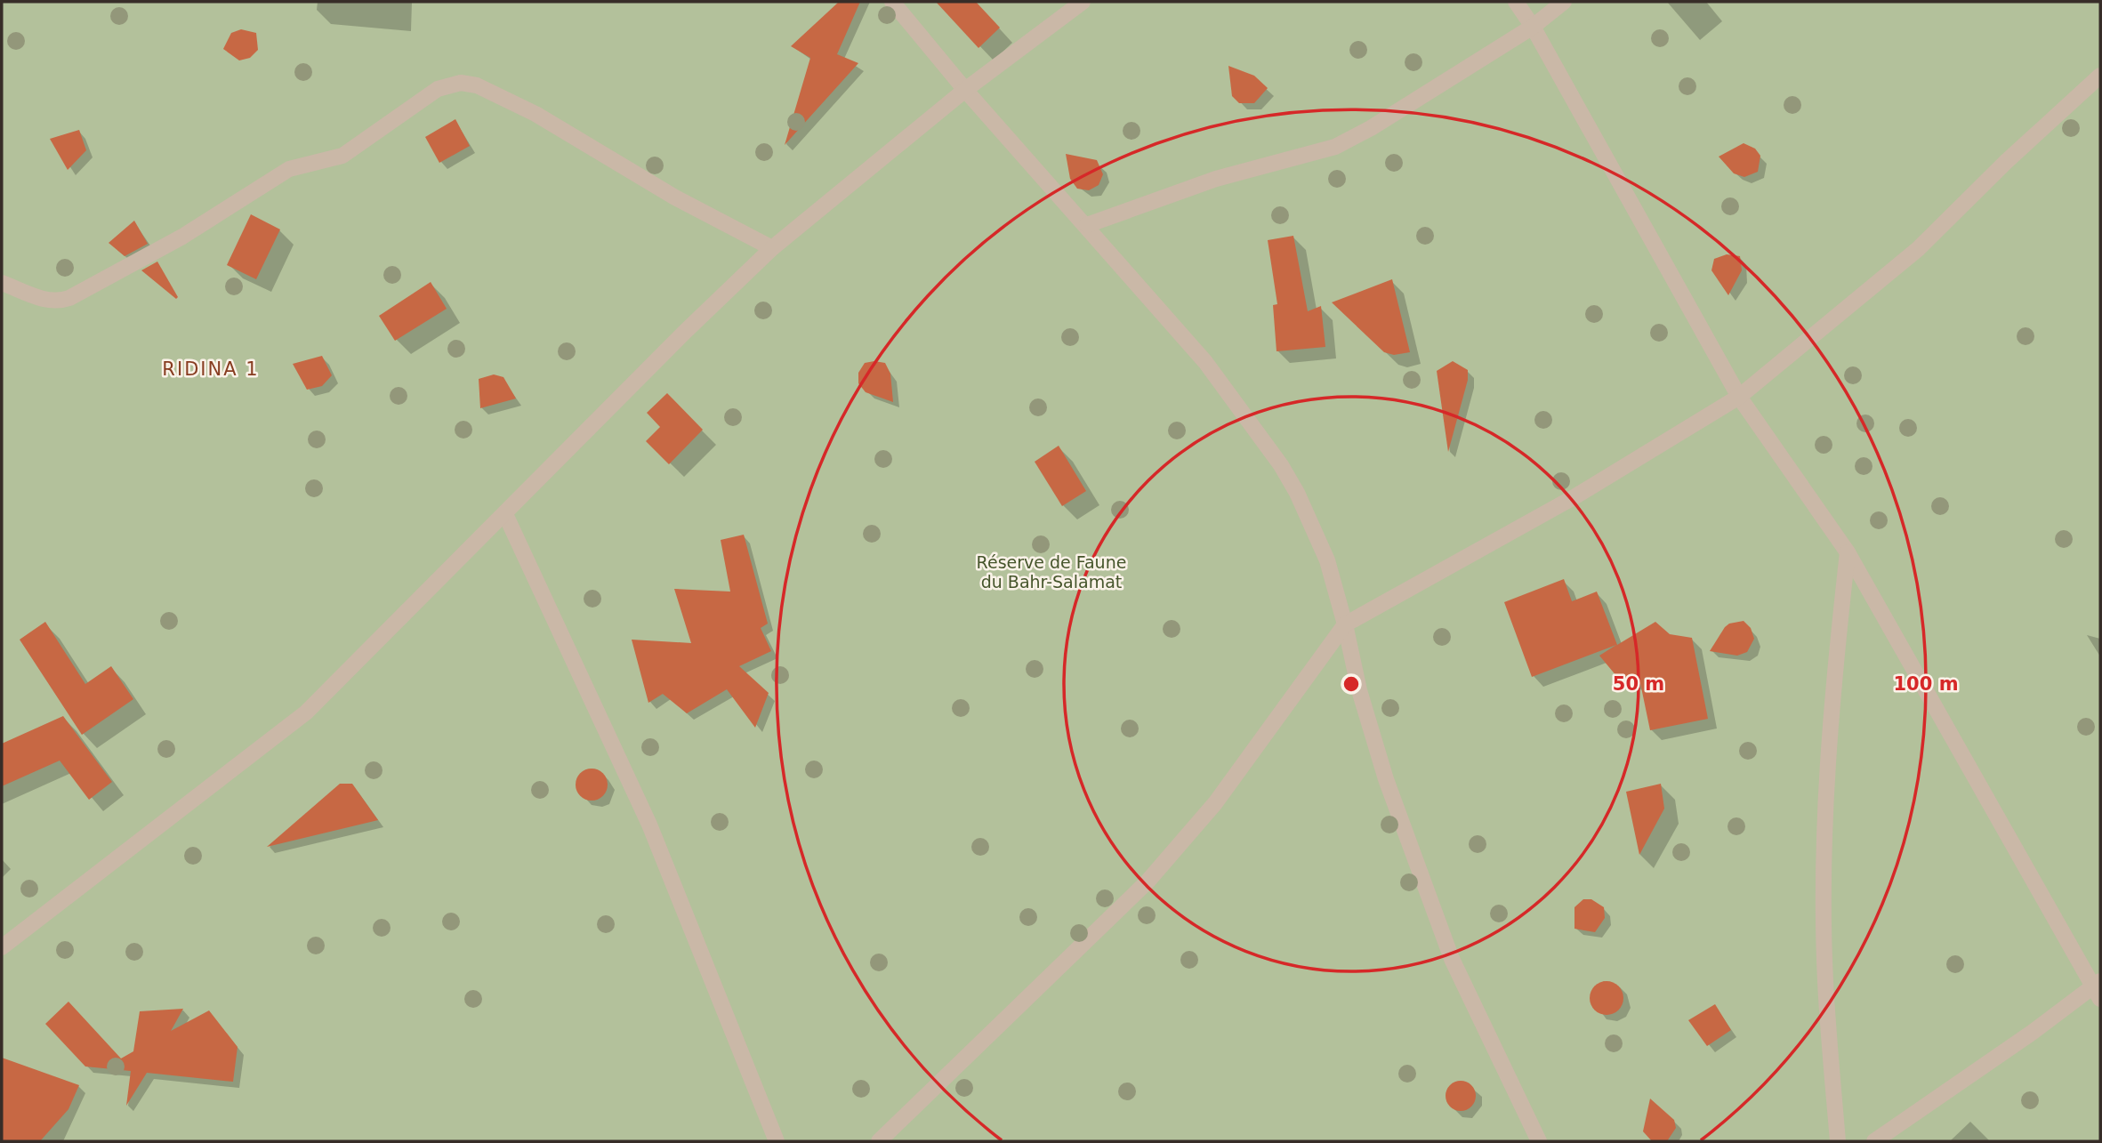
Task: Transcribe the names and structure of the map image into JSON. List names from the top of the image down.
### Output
{
  "districts": ["RIDINA 1"],
  "parks": ["Réserve de Faune du Bahr-Salamat"],
  "rings": ["50 m", "100 m"]
}
